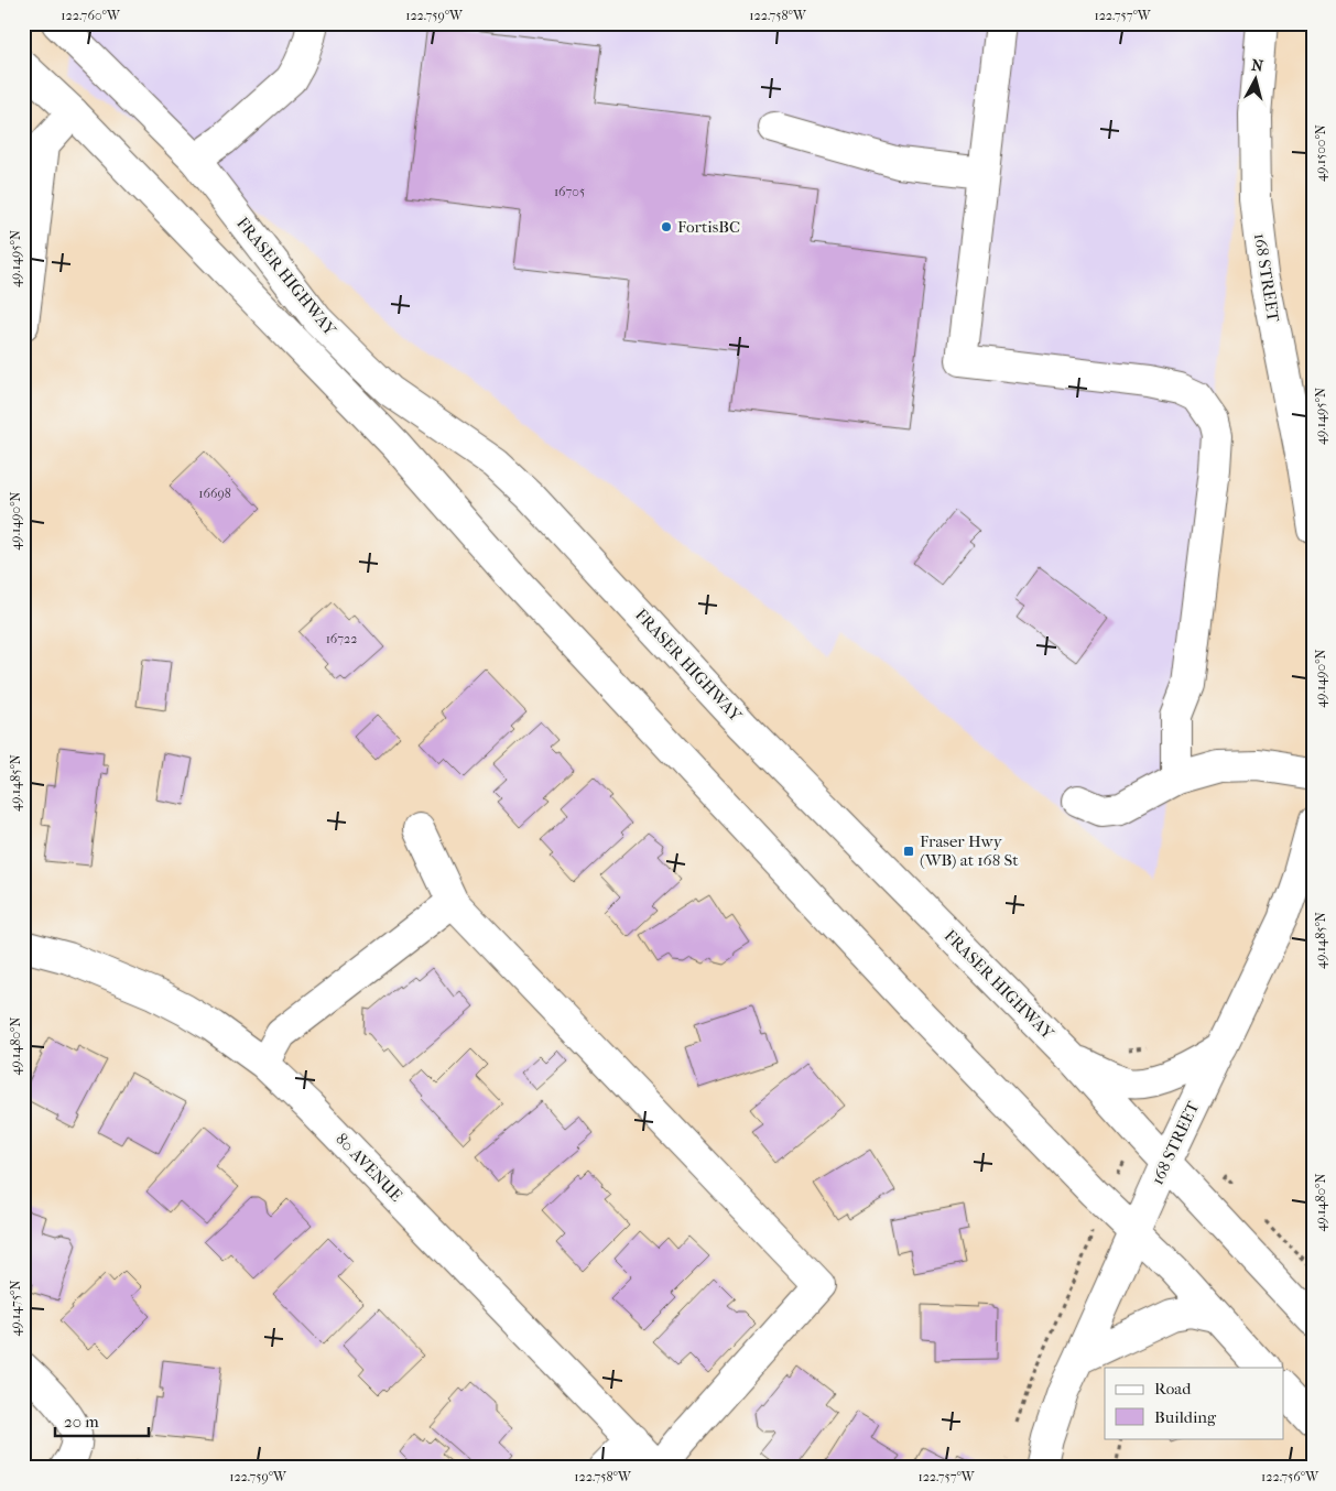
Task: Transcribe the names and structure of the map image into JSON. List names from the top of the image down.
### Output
{
  "streets": {
    "main road": ["FRASER HIGHWAY", "168 STREET", "80 AVENUE"]
  },
  "crossings": [
    ["FRASER HIGHWAY", "168 STREET"]
  ],
  "places": {
    "other": ["FortisBC"],
    "transit": ["Fraser Hwy (WB) at 168 St"]
  },
  "house_numbers": ["16705", "16698", "16722"],
  "legend": ["Road", "Building"],
  "scale_bar": "20 m",
  "north": "top",
  "coordinates": [
    "122.760°W",
    "122.759°W",
    "122.758°W",
    "122.757°W",
    "49.1500°N",
    "49.1495°N",
    "49.1490°N",
    "49.1485°N",
    "49.1480°N",
    "49.1475°N",
    "122.756°W"
  ]
}
